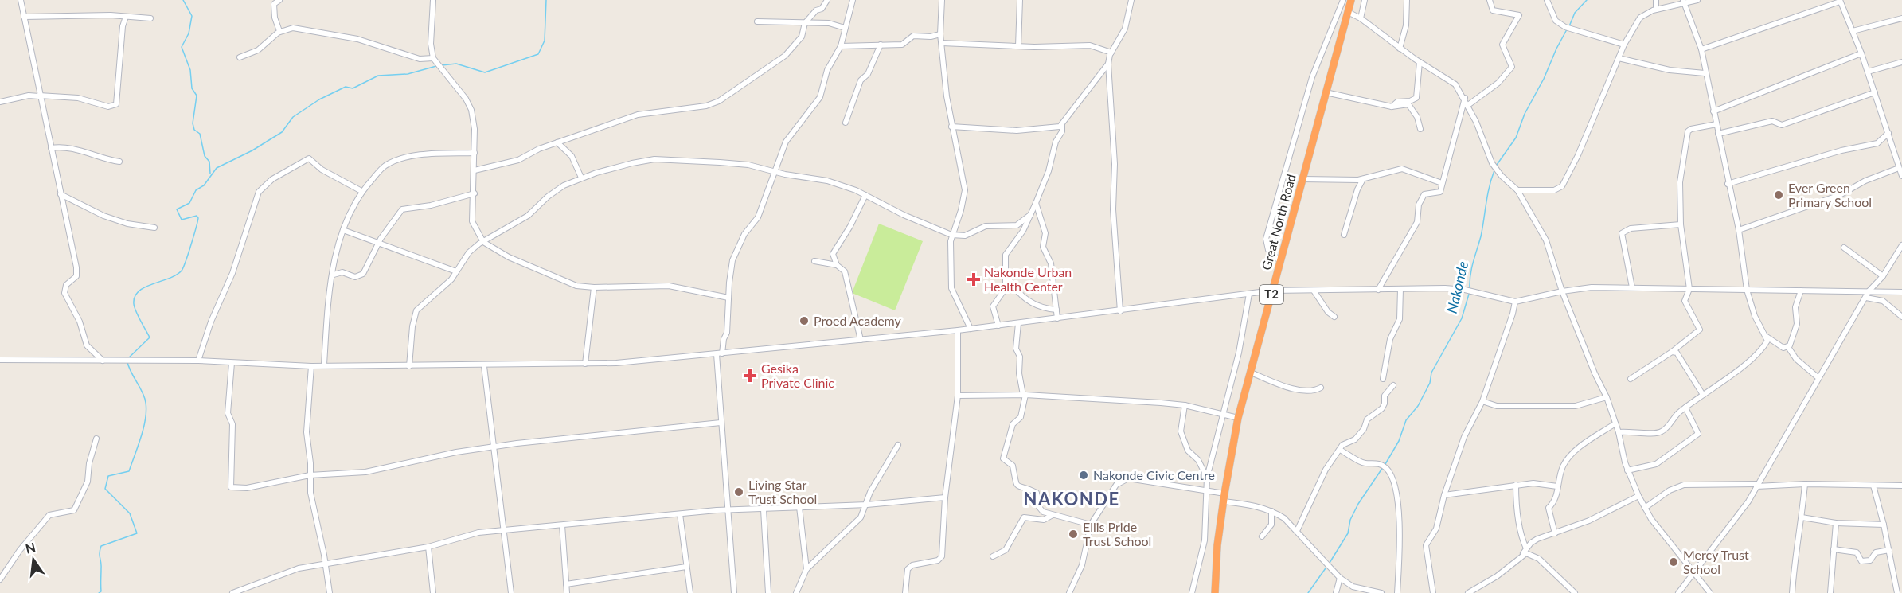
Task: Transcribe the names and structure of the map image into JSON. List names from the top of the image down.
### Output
{
  "streets": {
    "highway": ["Great North Road", "T2"]
  },
  "districts": ["NAKONDE"],
  "water": ["Nakonde"],
  "places": {
    "other": [
      "Ever Green Primary School",
      "Proed Academy",
      "Nakonde Civic Centre",
      "Living Star Trust School",
      "Ellis Pride Trust School",
      "Mercy Trust School"
    ],
    "health": ["Nakonde Urban Health Center", "Gesika Private Clinic"]
  },
  "north": "top"
}
